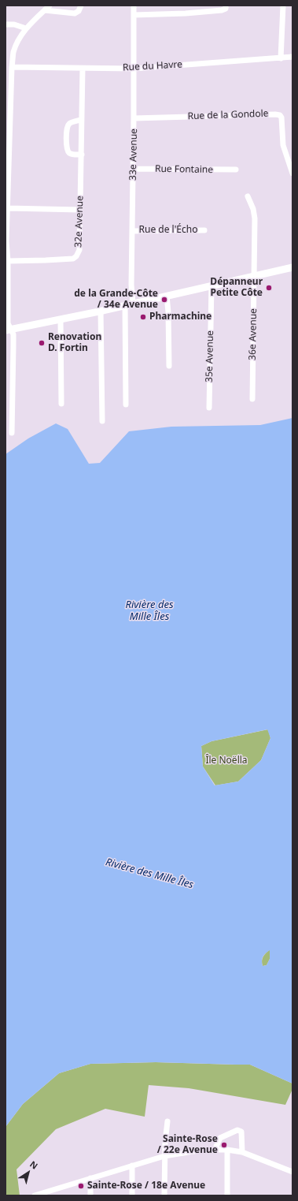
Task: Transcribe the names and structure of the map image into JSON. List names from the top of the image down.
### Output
{
  "streets": {
    "street": [
      "Rue du Havre",
      "Rue de la Gondole",
      "33e Avenue",
      "Rue Fontaine",
      "32e Avenue",
      "Rue de l'Écho",
      "36e Avenue",
      "35e Avenue"
    ]
  },
  "crossings": [
    ["Rue du Havre", "33e Avenue"],
    ["Rue du Havre", "32e Avenue"],
    ["Rue de la Gondole", "33e Avenue"],
    ["33e Avenue", "Rue Fontaine"],
    ["33e Avenue", "Rue de l'Écho"]
  ],
  "water": ["Rivière des Mille Îles"],
  "parks": ["Île Noëlla"],
  "places": [
    "Dépanneur Petite Côte",
    "de la Grande-Côte / 34e Avenue",
    "Pharmachine",
    "Renovation D. Fortin",
    "Sainte-Rose / 22e Avenue",
    "Sainte-Rose / 18e Avenue"
  ],
  "north": "top right"
}
